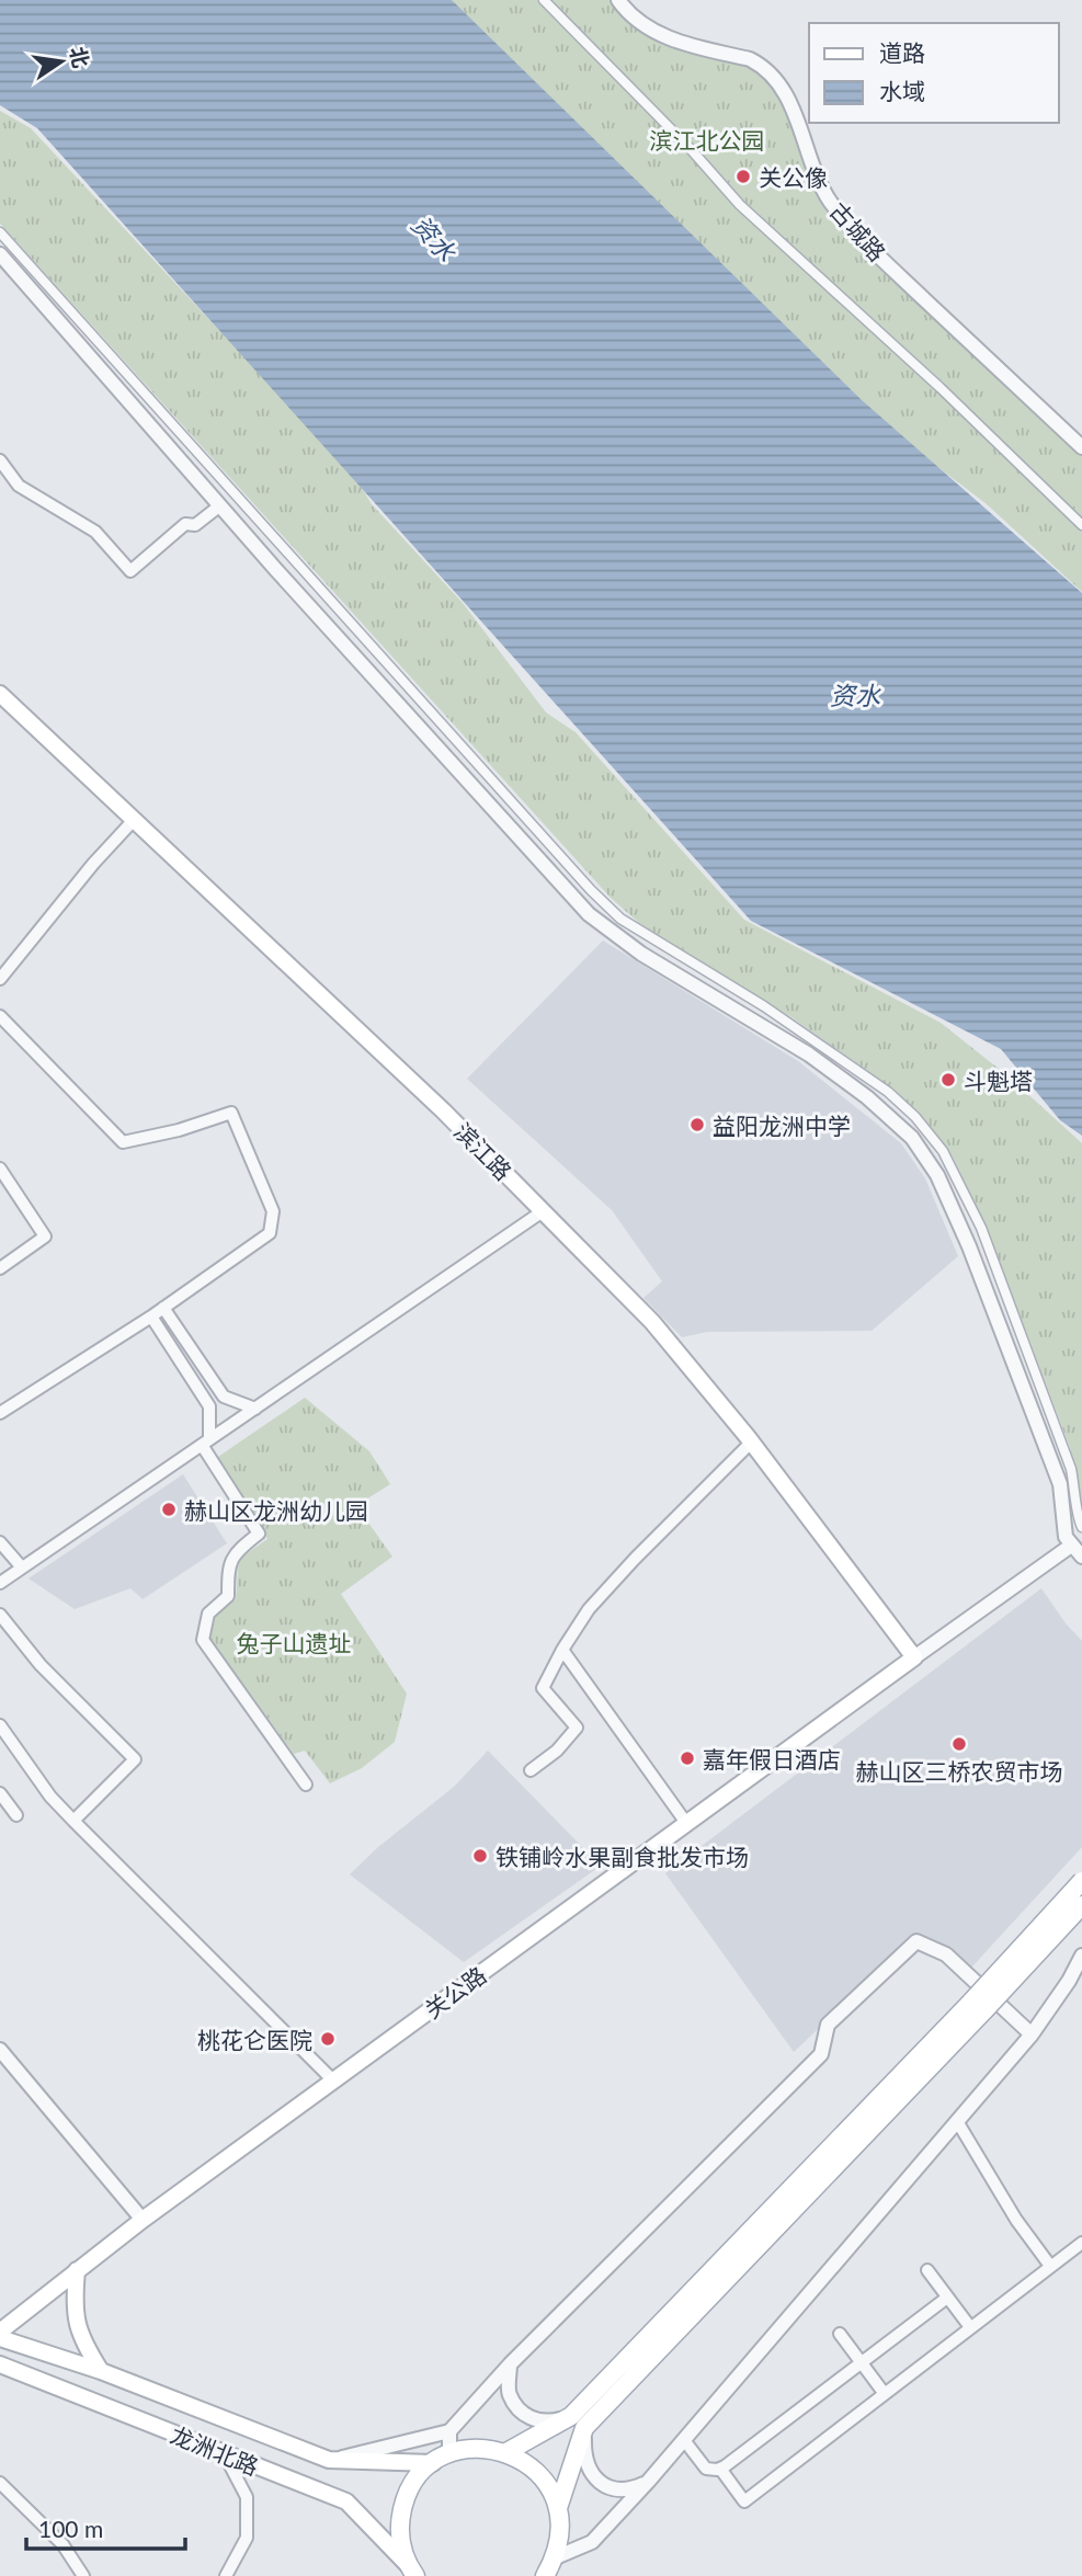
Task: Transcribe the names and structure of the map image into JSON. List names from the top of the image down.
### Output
{
  "streets": {
    "main road": ["滨江路", "关公路", "龙洲北路"],
    "street": ["古城路"]
  },
  "crossings": [
    ["滨江路", "关公路"]
  ],
  "water": ["资水"],
  "parks": ["滨江北公园", "兔子山遗址"],
  "places": [
    "关公像",
    "斗魁塔",
    "益阳龙洲中学",
    "赫山区龙洲幼儿园",
    "赫山区三桥农贸市场",
    "嘉年假日酒店",
    "铁铺岭水果副食批发市场",
    "桃花仑医院"
  ],
  "legend": ["道路", "水域"],
  "scale_bar": "100 m",
  "north": "right"
}
